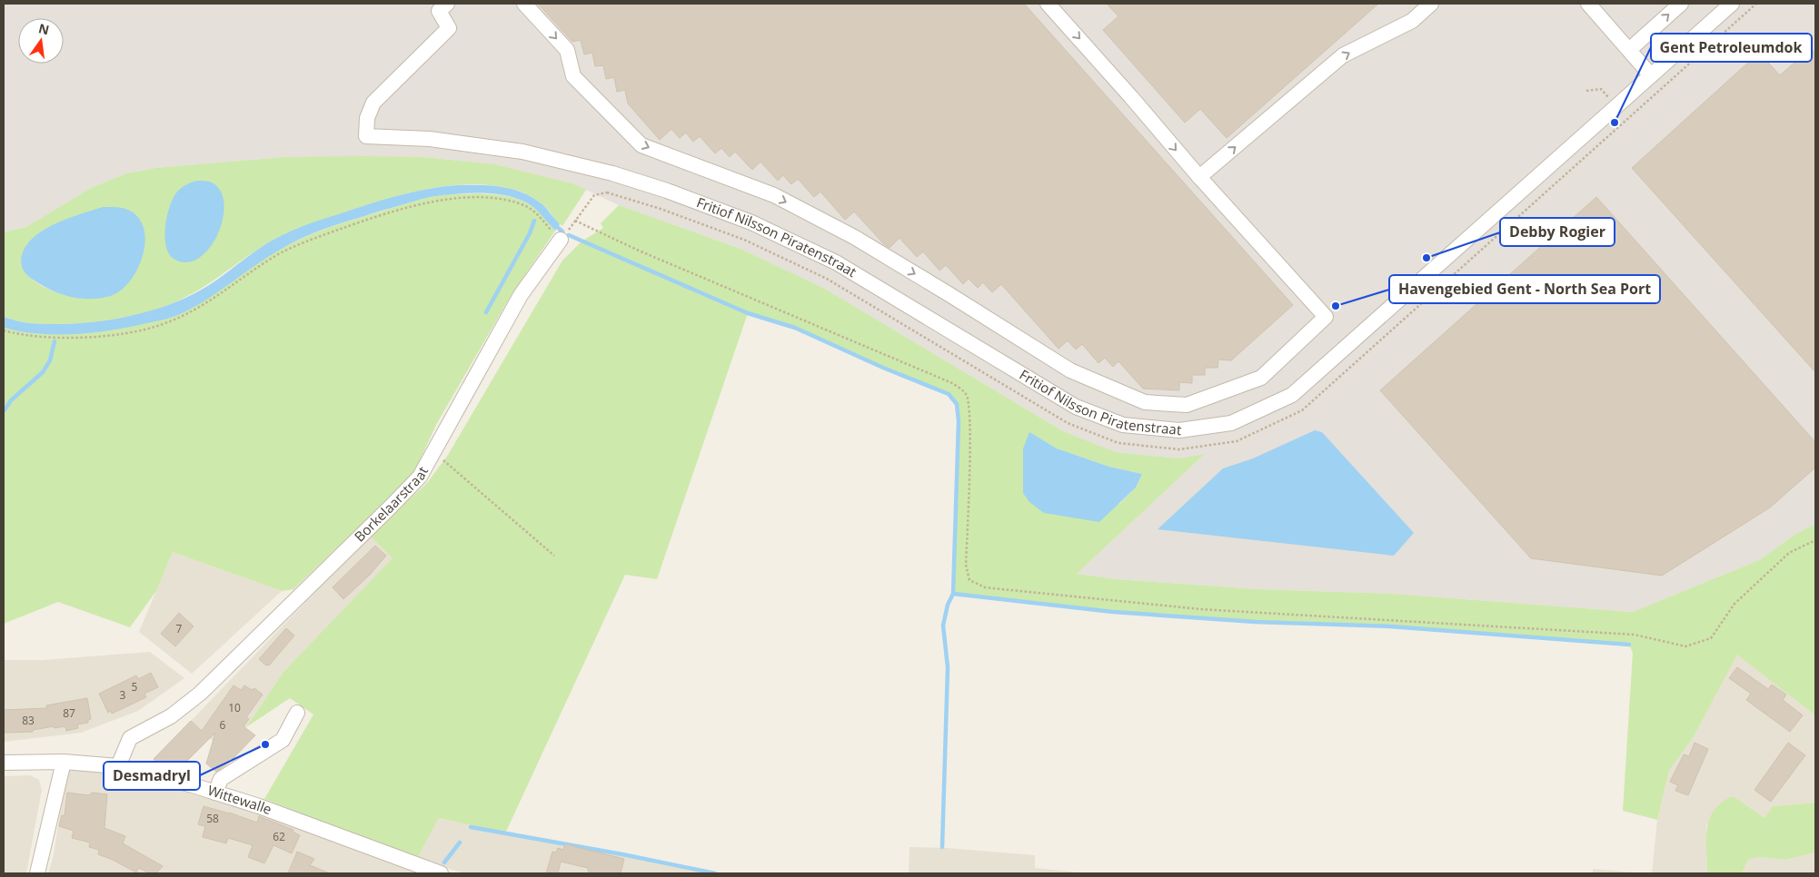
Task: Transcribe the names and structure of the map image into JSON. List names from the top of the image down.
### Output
{
  "streets": {
    "street": ["Fritiof Nilsson Piratenstraat", "Borkelaarstraat", "Wittewalle"]
  },
  "crossings": [
    ["Borkelaarstraat", "Wittewalle"]
  ],
  "places": [
    "Gent Petroleumdok",
    "Debby Rogier",
    "Havengebied Gent - North Sea Port",
    "Desmadryl"
  ],
  "house_numbers": [
    "7",
    "5",
    "3",
    "10",
    "87",
    "83",
    "6",
    "58",
    "62"
  ],
  "north": "top"
}
